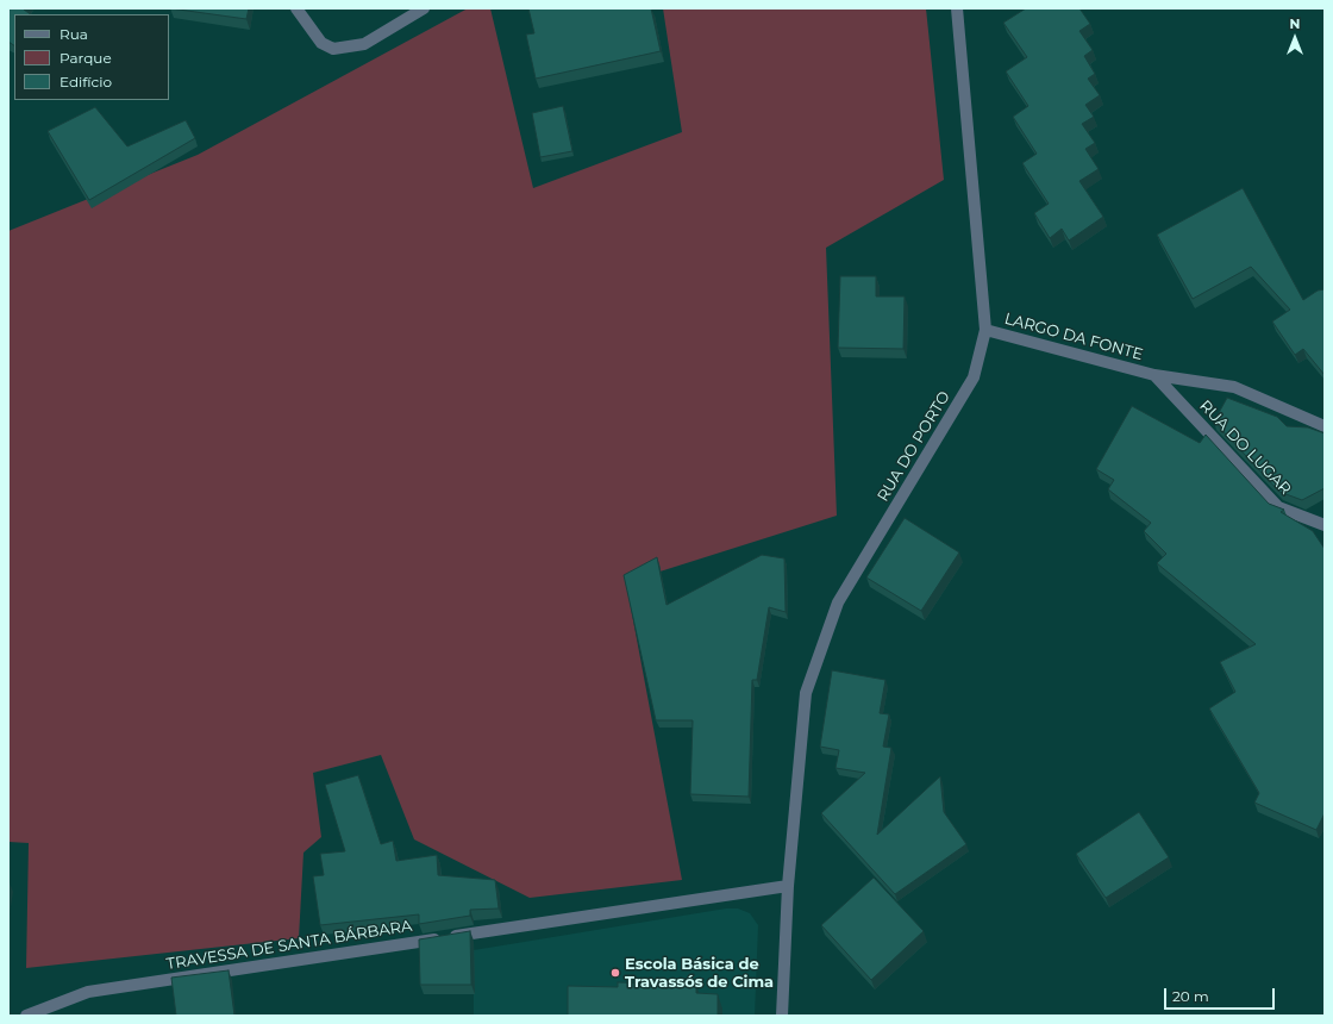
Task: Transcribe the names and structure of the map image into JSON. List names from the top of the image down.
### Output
{
  "streets": {
    "street": [
      "LARGO DA FONTE",
      "RUA DO PORTO",
      "RUA DO LUGAR",
      "TRAVESSA DE SANTA BÁRBARA"
    ]
  },
  "crossings": [
    ["LARGO DA FONTE", "RUA DO PORTO"],
    ["LARGO DA FONTE", "RUA DO LUGAR"],
    ["RUA DO PORTO", "TRAVESSA DE SANTA BÁRBARA"]
  ],
  "places": ["Escola Básica de Travassós de Cima"],
  "legend": ["Rua", "Parque", "Edifício"],
  "scale_bar": "20 m",
  "north": "top"
}
